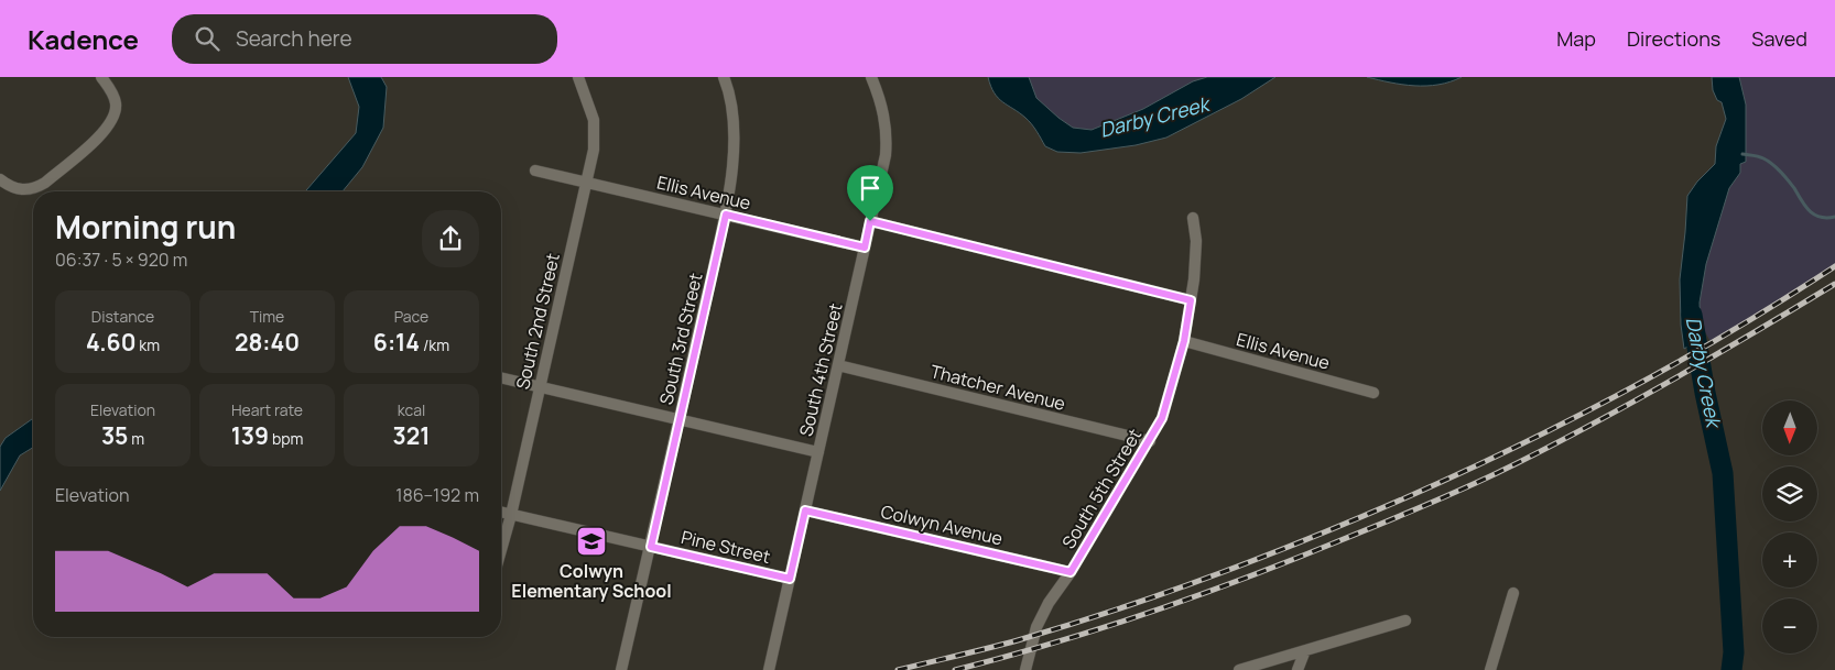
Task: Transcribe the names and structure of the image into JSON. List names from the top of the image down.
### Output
{
  "streets": {
    "street": [
      "Ellis Avenue",
      "South 2nd Street",
      "South 3rd Street",
      "South 4th Street",
      "Thatcher Avenue",
      "South 5th Street",
      "Colwyn Avenue",
      "Pine Street"
    ]
  },
  "crossings": [
    ["Ellis Avenue", "South 2nd Street"],
    ["Ellis Avenue", "South 3rd Street"],
    ["Ellis Avenue", "South 4th Street"],
    ["Ellis Avenue", "South 5th Street"],
    ["South 2nd Street", "Pine Street"],
    ["South 3rd Street", "Pine Street"],
    ["South 4th Street", "Thatcher Avenue"],
    ["South 4th Street", "Colwyn Avenue"],
    ["South 4th Street", "Pine Street"],
    ["Thatcher Avenue", "South 5th Street"],
    ["South 5th Street", "Colwyn Avenue"]
  ],
  "water": ["Darby Creek"],
  "places": {
    "school or university": ["Colwyn Elementary School"]
  },
  "north": "bottom",
  "page": {
    "header": "Kadence",
    "search": "Search here",
    "nav": ["Map", "Directions", "Saved"],
    "heading": ["Morning run", "06:37 · 5 × 920 m"],
    "stats": [
      ["Distance", "4.60 km"],
      ["Time", "28:40"],
      ["Pace", "6:14 /km"],
      ["Elevation", "35 m"],
      ["Heart rate", "139 bpm"],
      ["kcal", "321"]
    ],
    "map_buttons": ["+", "−"],
    "chart": ["Elevation", "186–192 m"]
  }
}
